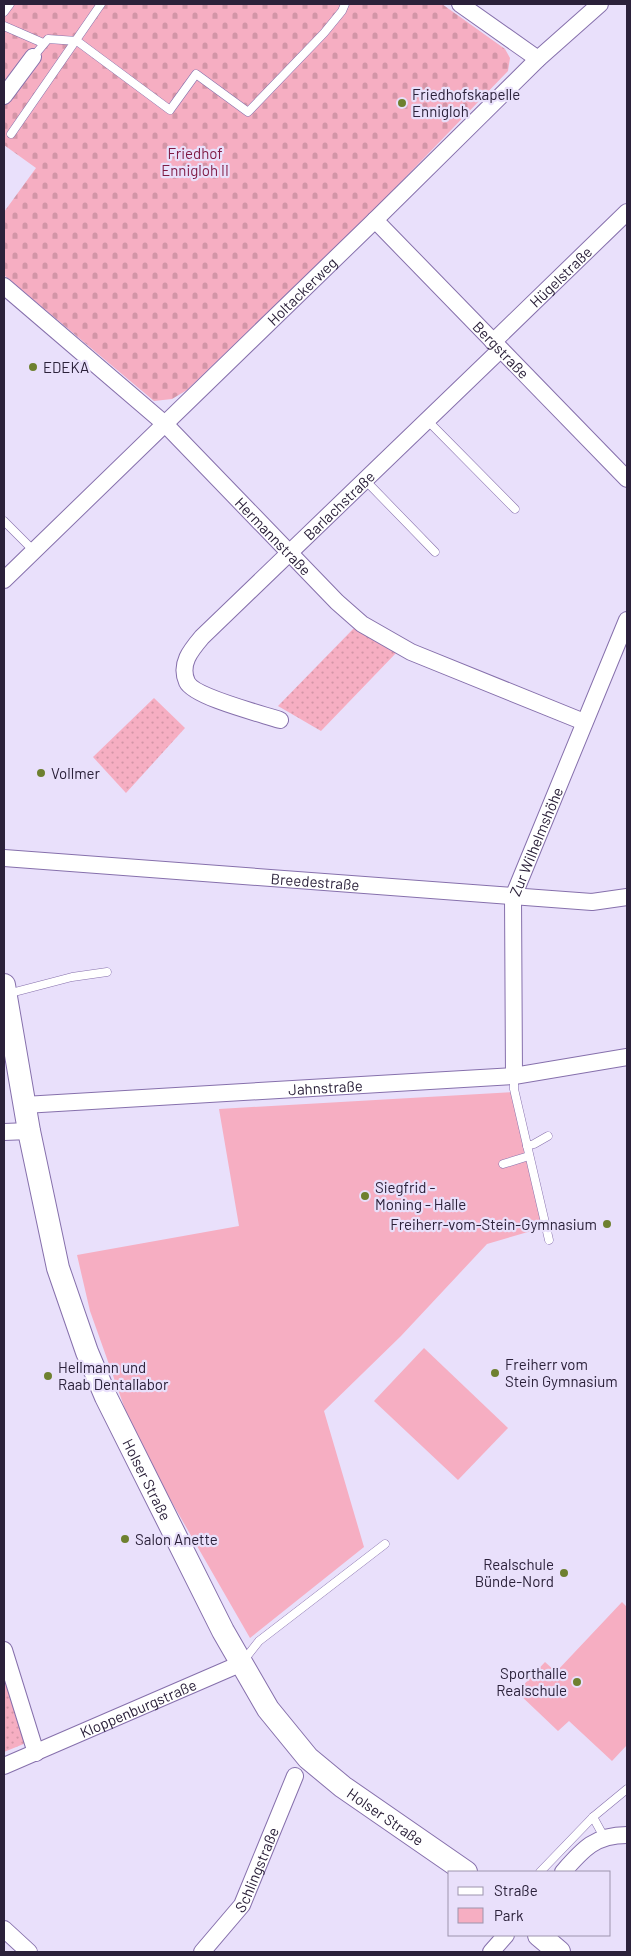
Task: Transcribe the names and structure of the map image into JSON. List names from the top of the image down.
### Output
{
  "streets": {
    "main road": ["Holser Straße"],
    "street": [
      "Hügelstraße",
      "Holtackerweg",
      "Bergstraße",
      "Barlachstraße",
      "Hermannstraße",
      "Zur Wilhelmshöhe",
      "Breedestraße",
      "Jahnstraße",
      "Kloppenburgstraße",
      "Schlingstraße"
    ]
  },
  "crossings": [
    ["Hügelstraße", "Bergstraße"],
    ["Hügelstraße", "Barlachstraße"],
    ["Holtackerweg", "Bergstraße"],
    ["Holtackerweg", "Hermannstraße"],
    ["Bergstraße", "Barlachstraße"],
    ["Barlachstraße", "Hermannstraße"],
    ["Hermannstraße", "Zur Wilhelmshöhe"],
    ["Zur Wilhelmshöhe", "Breedestraße"],
    ["Zur Wilhelmshöhe", "Jahnstraße"],
    ["Jahnstraße", "Holser Straße"],
    ["Holser Straße", "Kloppenburgstraße"]
  ],
  "parks": ["Friedhof Ennigloh II"],
  "places": [
    "Friedhofskapelle Ennigloh",
    "EDEKA",
    "Vollmer",
    "Siegfrid - Moning - Halle",
    "Freiherr-vom-Stein-Gymnasium",
    "Freiherr vom Stein Gymnasium",
    "Hellmann und Raab Dentallabor",
    "Salon Anette",
    "Realschule Bünde-Nord",
    "Sporthalle Realschule"
  ],
  "legend": ["Straße", "Park"]
}
